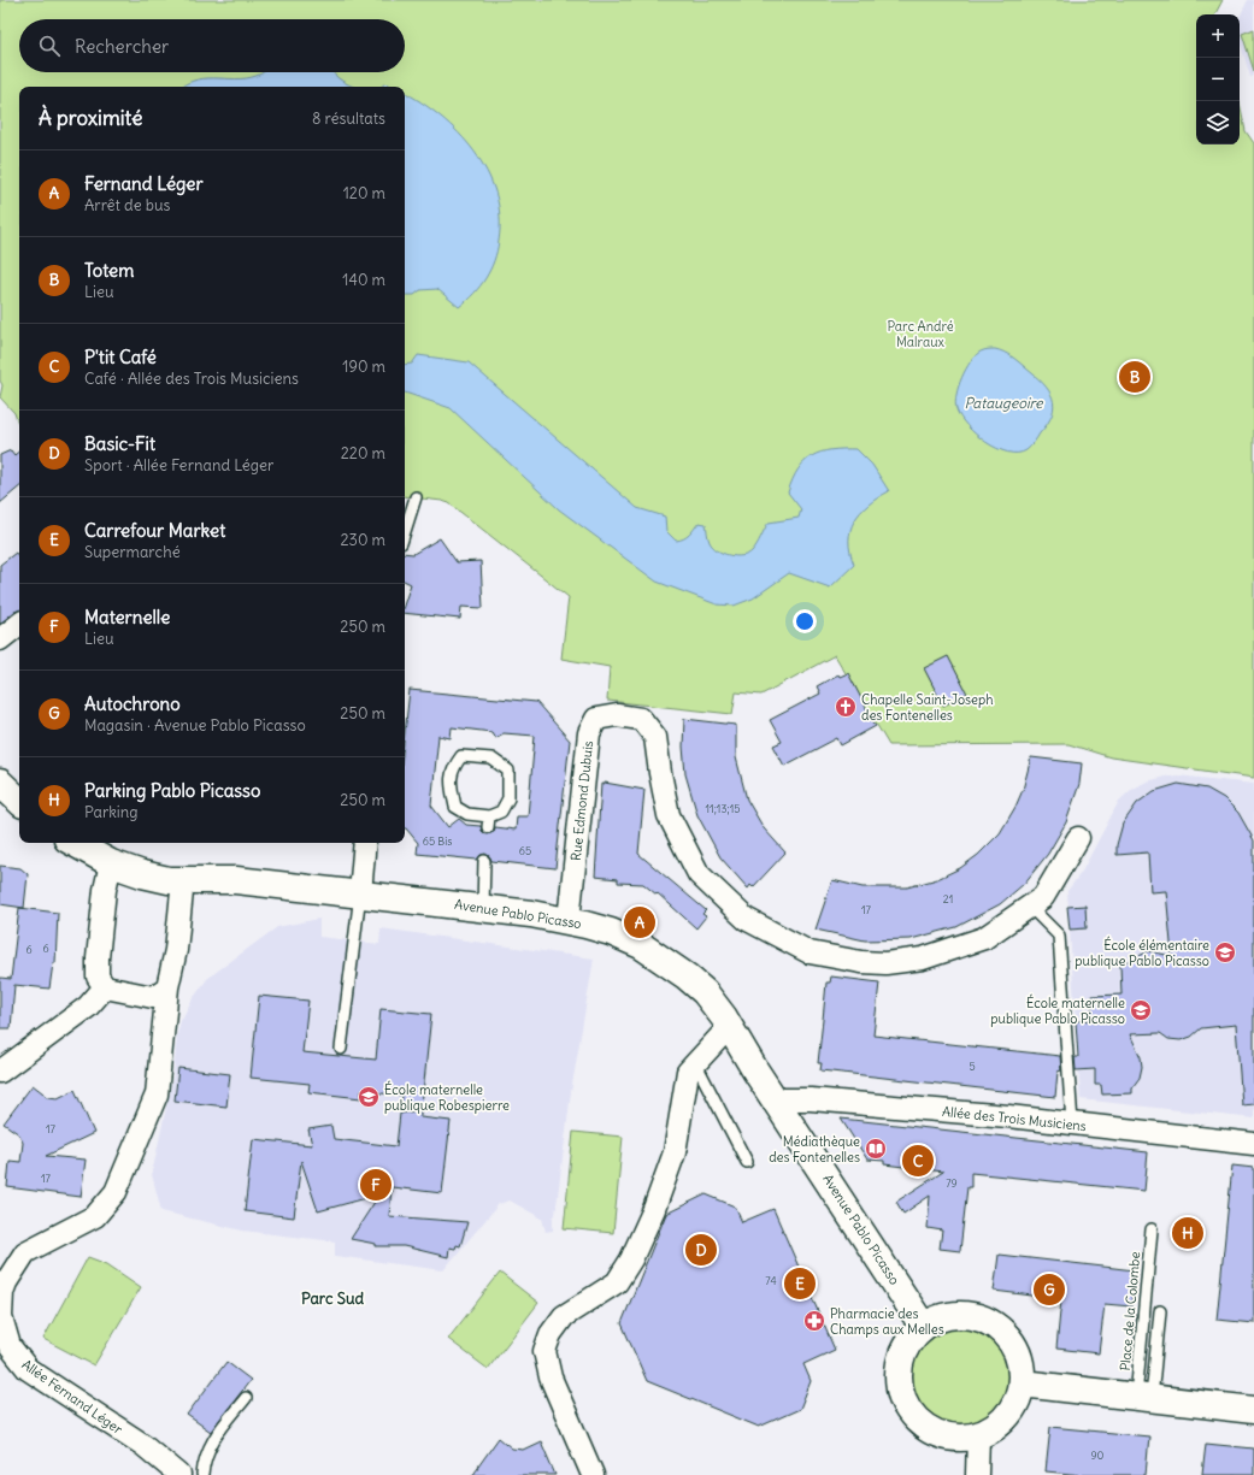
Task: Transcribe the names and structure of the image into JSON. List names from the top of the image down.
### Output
{
  "streets": {
    "street": [
      "Rue Edmond Dubuis",
      "Avenue Pablo Picasso",
      "Allée des Trois Musiciens",
      "Allée Fernand Léger"
    ],
    "lane": ["Place de la Colombe"]
  },
  "crossings": [
    ["Rue Edmond Dubuis", "Avenue Pablo Picasso"],
    ["Avenue Pablo Picasso", "Allée des Trois Musiciens"],
    ["Avenue Pablo Picasso", "Allée Fernand Léger"]
  ],
  "districts": ["Parc Sud"],
  "water": ["Pataugeoire"],
  "parks": ["Parc André Malraux"],
  "places": {
    "church": ["Chapelle Saint-Joseph des Fontenelles"],
    "school or university": ["École élémentaire publique Pablo Picasso", "École maternelle publique Pablo Picasso", "École maternelle publique Robespierre"],
    "library": ["Médiathèque des Fontenelles"],
    "pharmacy": ["Pharmacie des Champs aux Melles"]
  },
  "house_numbers": [
    "11;13;15",
    "65 Bis",
    "65",
    "21",
    "17",
    "6",
    "6",
    "5",
    "17",
    "17",
    "79",
    "74",
    "90"
  ],
  "page": {
    "map_buttons": ["+", "−"],
    "search": "Rechercher",
    "heading": ["À proximité", "8 résultats"],
    "list": [
      {
        "mark": "A",
        "name": "Fernand Léger",
        "note": "Arrêt de bus",
        "value": "120 m"
      },
      {
        "mark": "B",
        "name": "Totem",
        "note": "Lieu",
        "value": "140 m"
      },
      {
        "mark": "C",
        "name": "P'tit Café",
        "note": "Café · Allée des Trois Musiciens",
        "value": "190 m"
      },
      {
        "mark": "D",
        "name": "Basic-Fit",
        "note": "Sport · Allée Fernand Léger",
        "value": "220 m"
      },
      {
        "mark": "E",
        "name": "Carrefour Market",
        "note": "Supermarché",
        "value": "230 m"
      },
      {
        "mark": "F",
        "name": "Maternelle",
        "note": "Lieu",
        "value": "250 m"
      },
      {
        "mark": "G",
        "name": "Autochrono",
        "note": "Magasin · Avenue Pablo Picasso",
        "value": "250 m"
      },
      {
        "mark": "H",
        "name": "Parking Pablo Picasso",
        "note": "Parking",
        "value": "250 m"
      }
    ],
    "pins": [
      "B",
      "A",
      "C",
      "F",
      "H",
      "D",
      "E",
      "G"
    ]
  }
}
